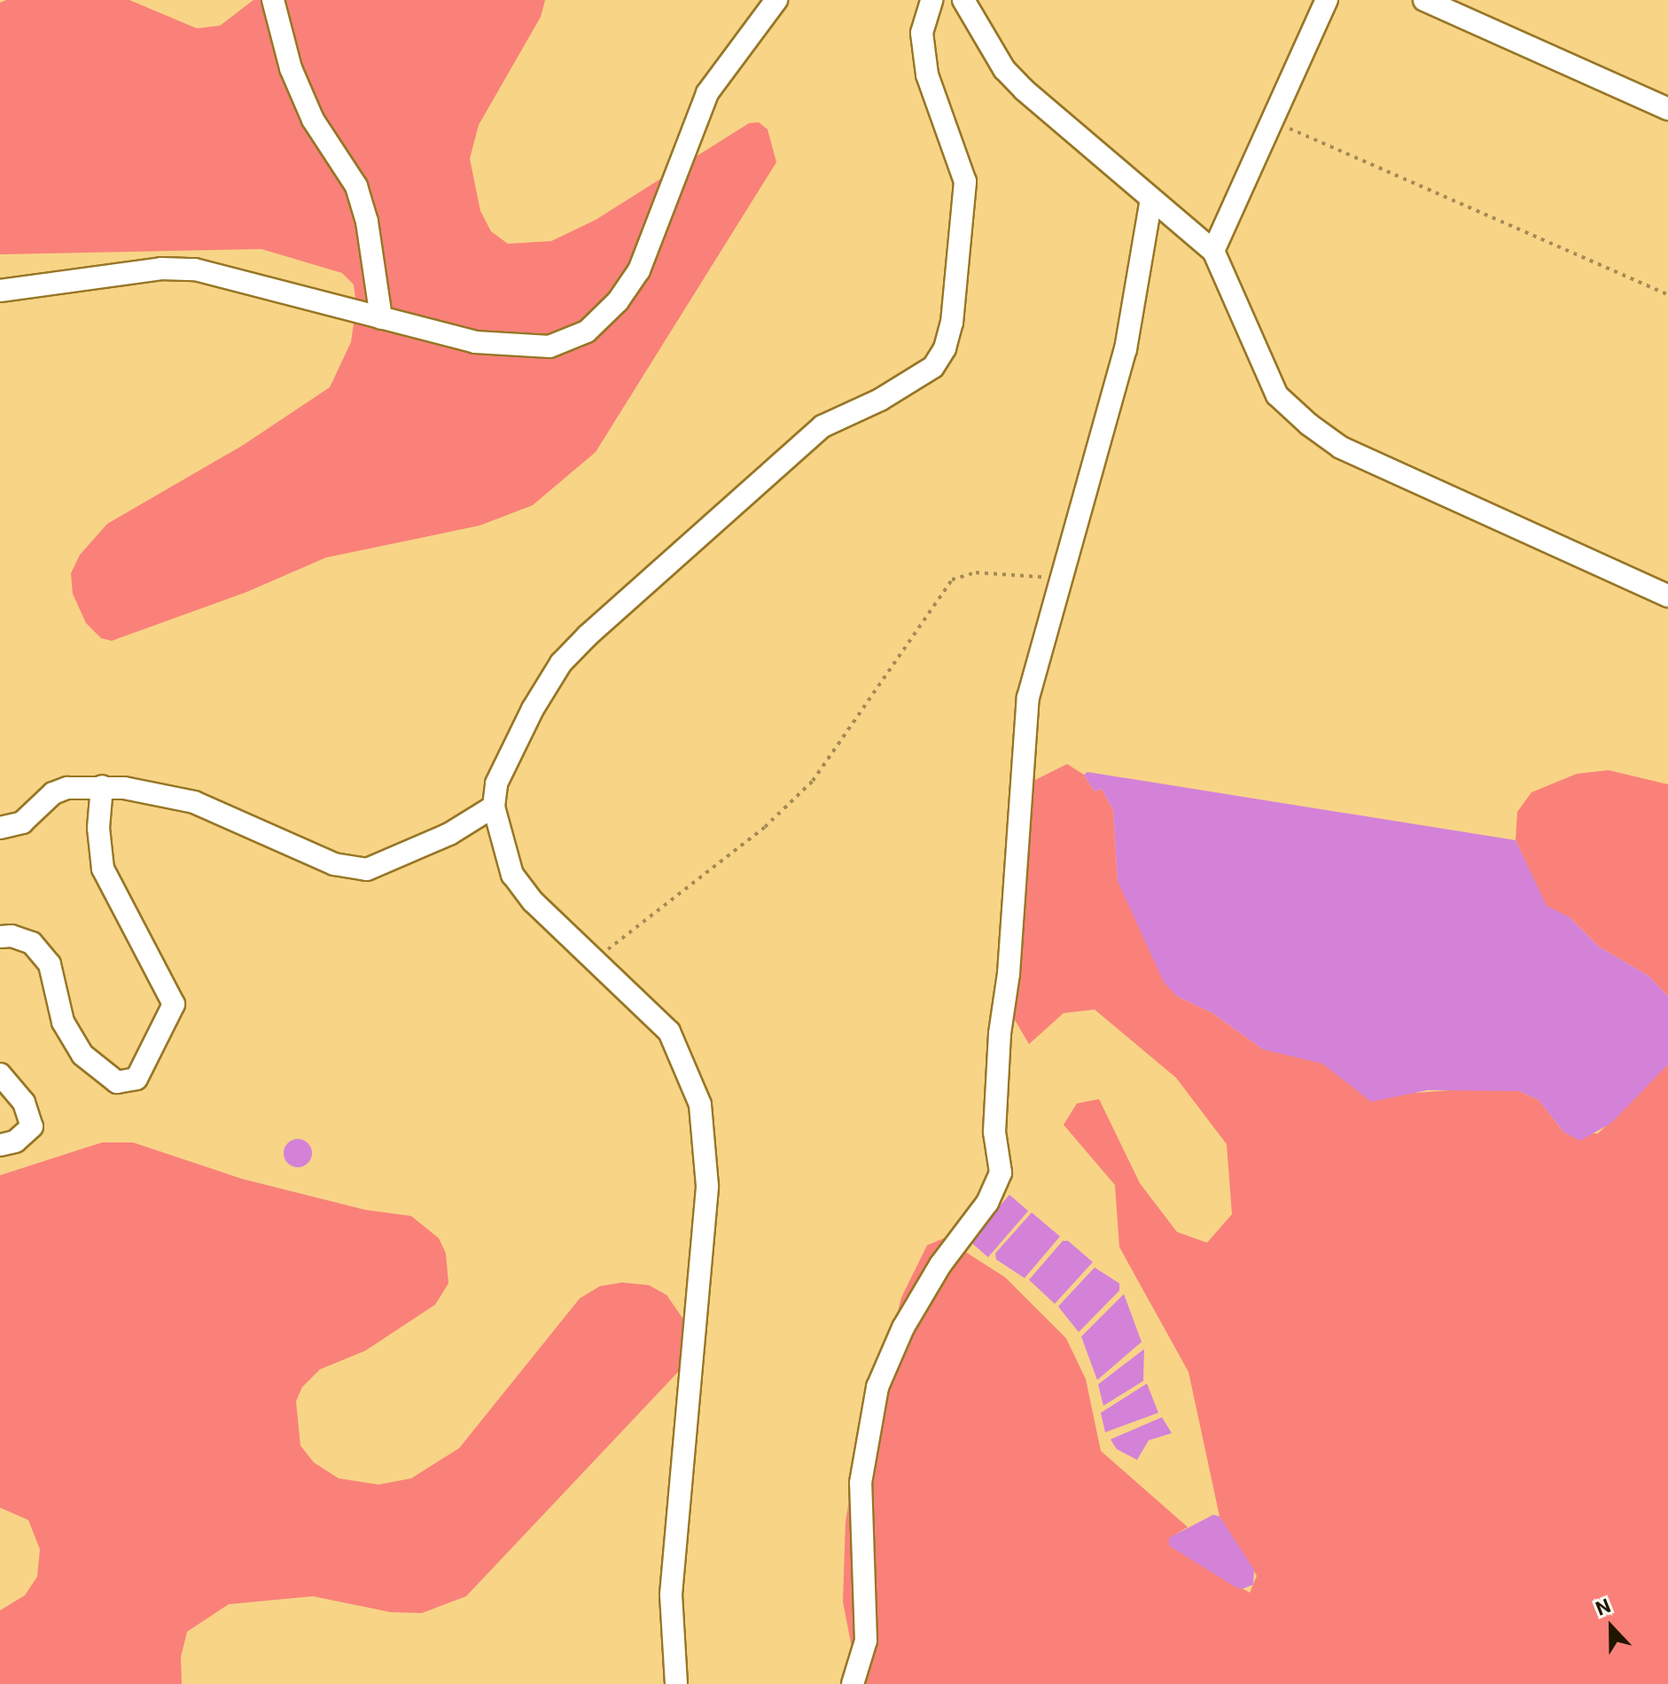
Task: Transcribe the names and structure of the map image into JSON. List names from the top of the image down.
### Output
{
  "north": "top"
}
